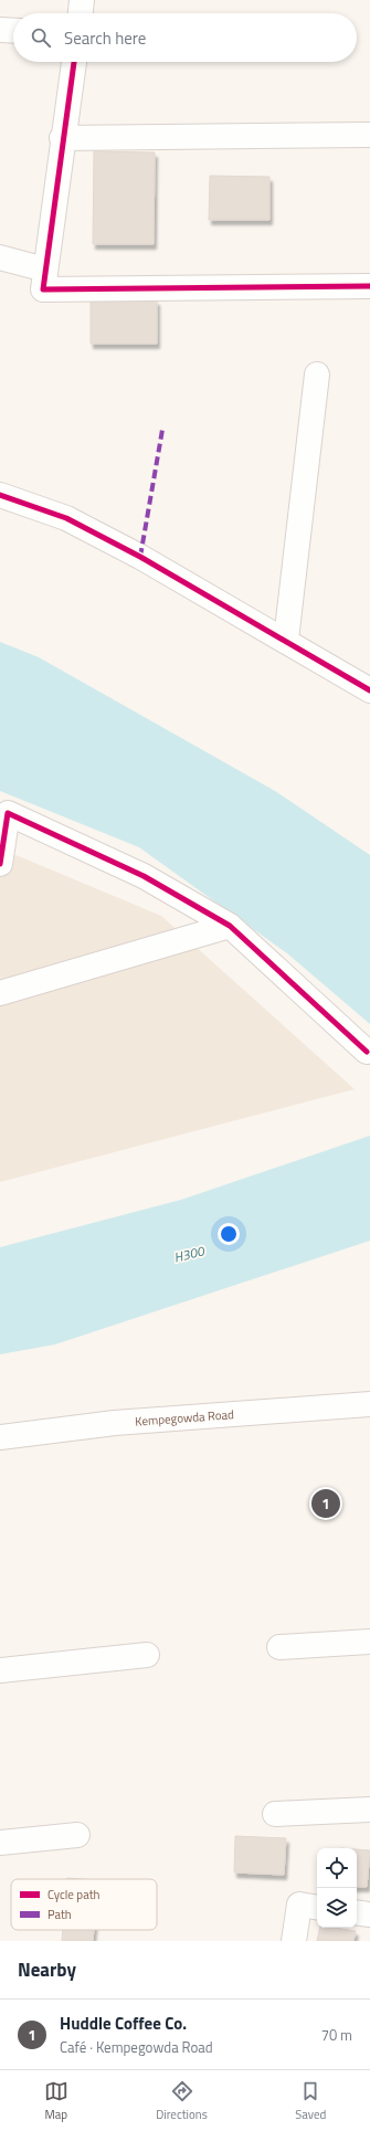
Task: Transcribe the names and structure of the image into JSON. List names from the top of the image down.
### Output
{
  "streets": {
    "street": ["Kempegowda Road"]
  },
  "water": ["H300"],
  "legend": ["Cycle path", "Path"],
  "page": {
    "search": "Search here",
    "pins": "1",
    "heading": "Nearby",
    "list": [
      {
        "mark": "1",
        "name": "Huddle Coffee Co.",
        "note": "Café · Kempegowda Road",
        "value": "70 m"
      }
    ],
    "nav": ["Map", "Directions", "Saved"]
  }
}
